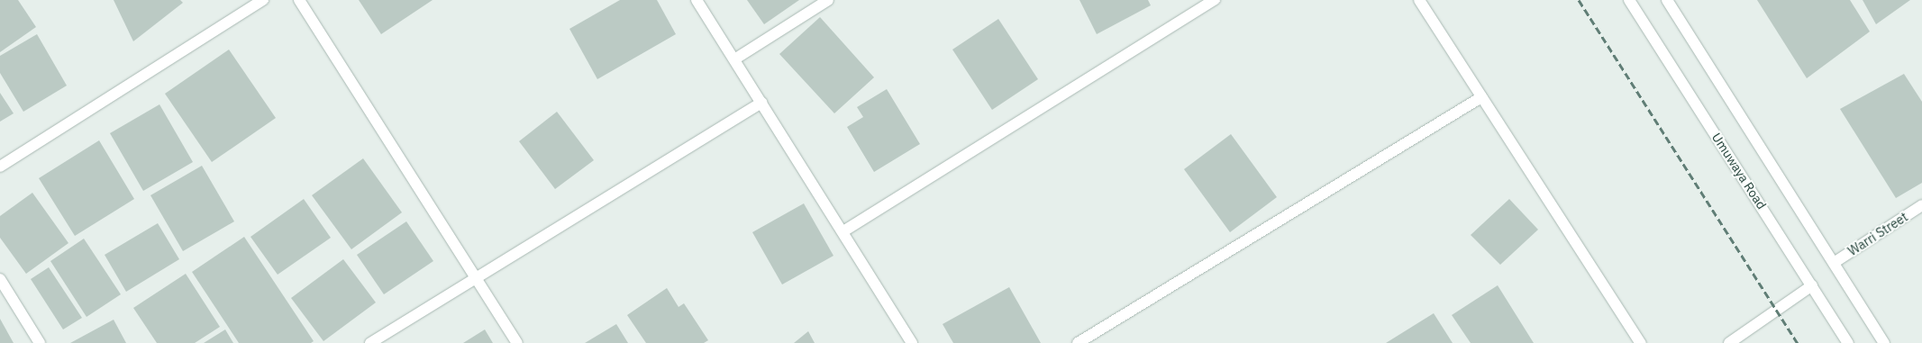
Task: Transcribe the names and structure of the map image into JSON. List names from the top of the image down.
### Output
{
  "streets": {
    "street": ["Umuwaya Road", "Warri Street"]
  }
}
